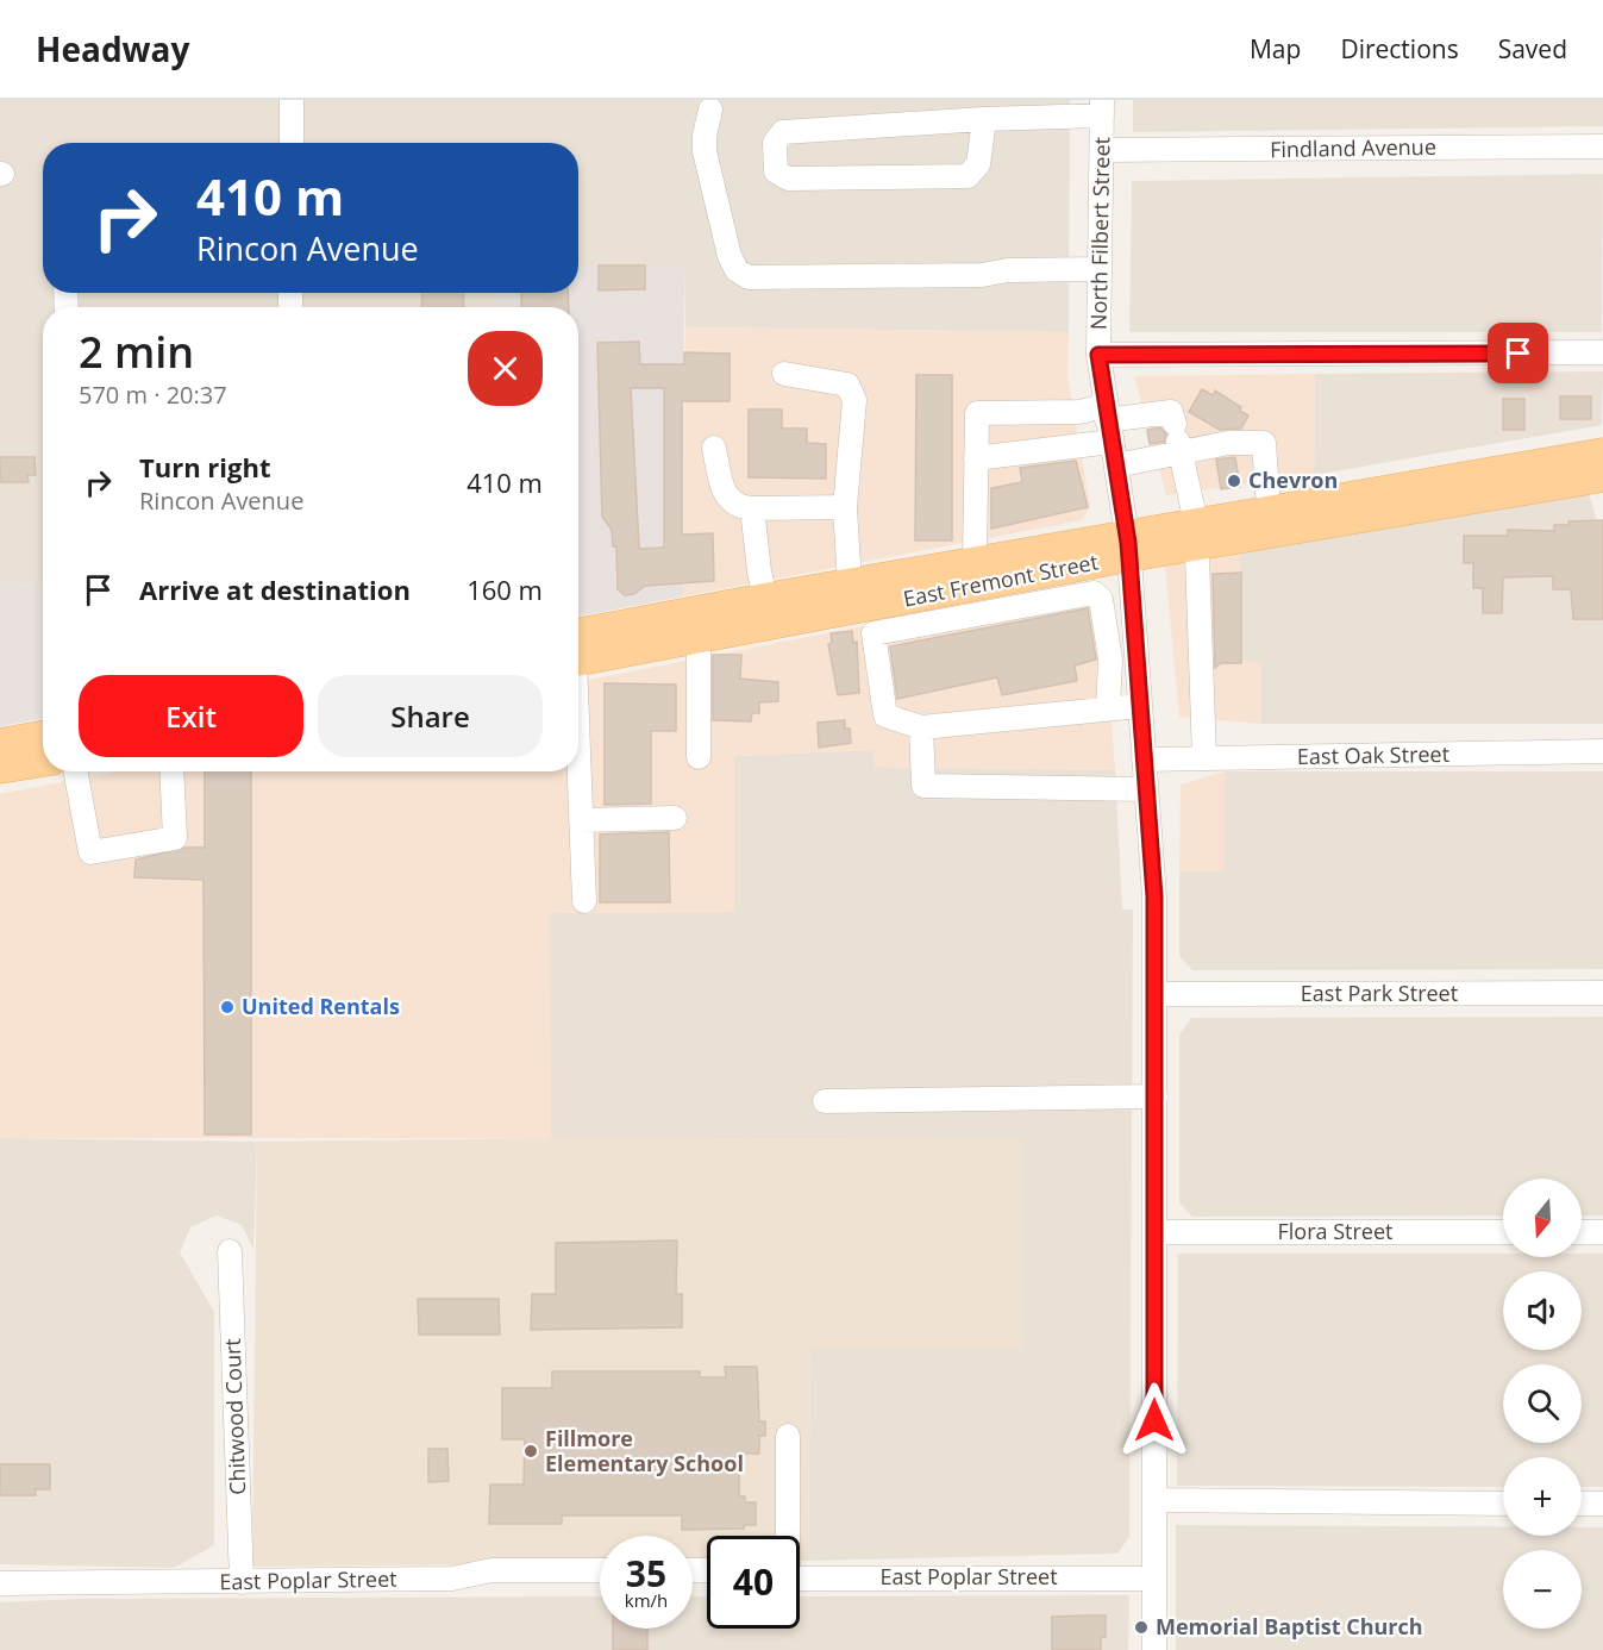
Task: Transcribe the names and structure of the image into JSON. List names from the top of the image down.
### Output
{
  "streets": {
    "main road": ["East Fremont Street"],
    "street": [
      "Findland Avenue",
      "North Filbert Street",
      "East Oak Street",
      "East Park Street",
      "Flora Street",
      "Chitwood Court",
      "East Poplar Street"
    ]
  },
  "crossings": [
    ["Findland Avenue", "North Filbert Street"],
    ["North Filbert Street", "East Fremont Street"],
    ["North Filbert Street", "East Oak Street"],
    ["North Filbert Street", "East Park Street"],
    ["North Filbert Street", "Flora Street"],
    ["North Filbert Street", "East Poplar Street"],
    ["Chitwood Court", "East Poplar Street"]
  ],
  "places": [
    "Chevron",
    "United Rentals",
    "Fillmore Elementary School",
    "Memorial Baptist Church"
  ],
  "north": "bottom",
  "page": {
    "header": "Headway",
    "nav": ["Map", "Directions", "Saved"],
    "turn": ["410 m", "Rincon Avenue"],
    "heading": ["2 min", "570 m · 20:37"],
    "list": [
      {
        "name": "Turn right",
        "note": "Rincon Avenue",
        "value": "410 m"
      },
      {
        "name": "Arrive at destination",
        "value": "160 m"
      }
    ],
    "buttons": ["Exit", "Share"],
    "map_buttons": ["+", "−"],
    "speed": "35 km/h",
    "limit": "40"
  }
}
